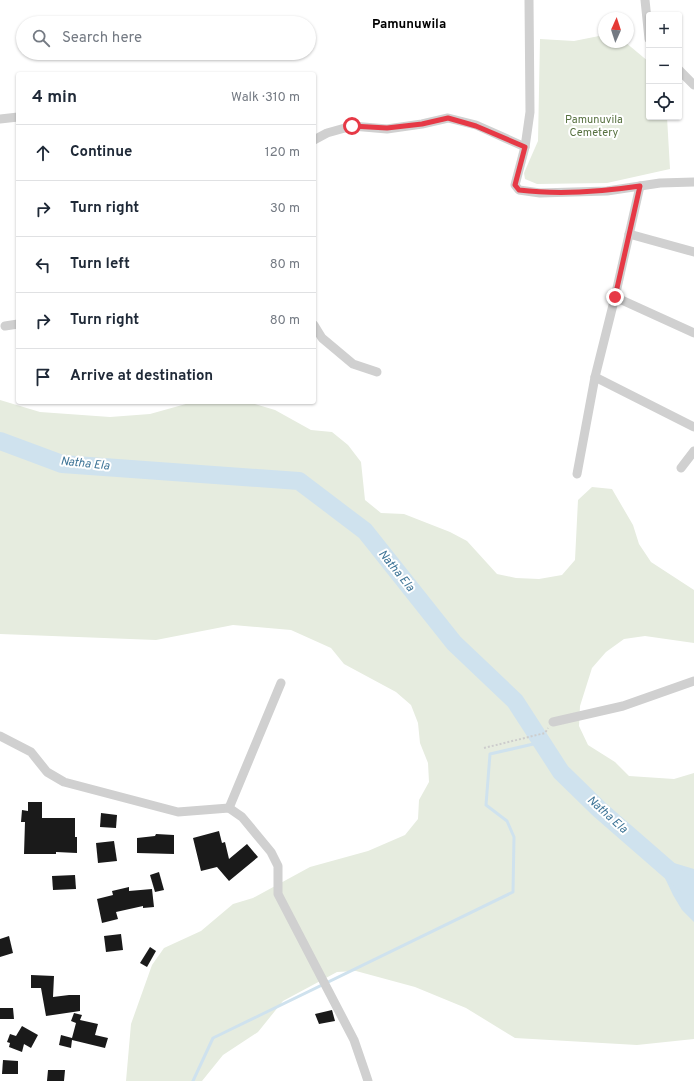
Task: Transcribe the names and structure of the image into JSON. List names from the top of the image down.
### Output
{
  "districts": ["Pamunuwila"],
  "water": ["Natha Ela"],
  "parks": ["Pamunuvila Cemetery"],
  "north": "top",
  "page": {
    "map_buttons": ["+", "−"],
    "search": "Search here",
    "heading": ["4 min", "Walk · 310 m"],
    "list": [
      ["Continue", "120 m"],
      ["Turn right", "30 m"],
      ["Turn left", "80 m"],
      ["Turn right", "80 m"],
      "Arrive at destination"
    ]
  }
}
